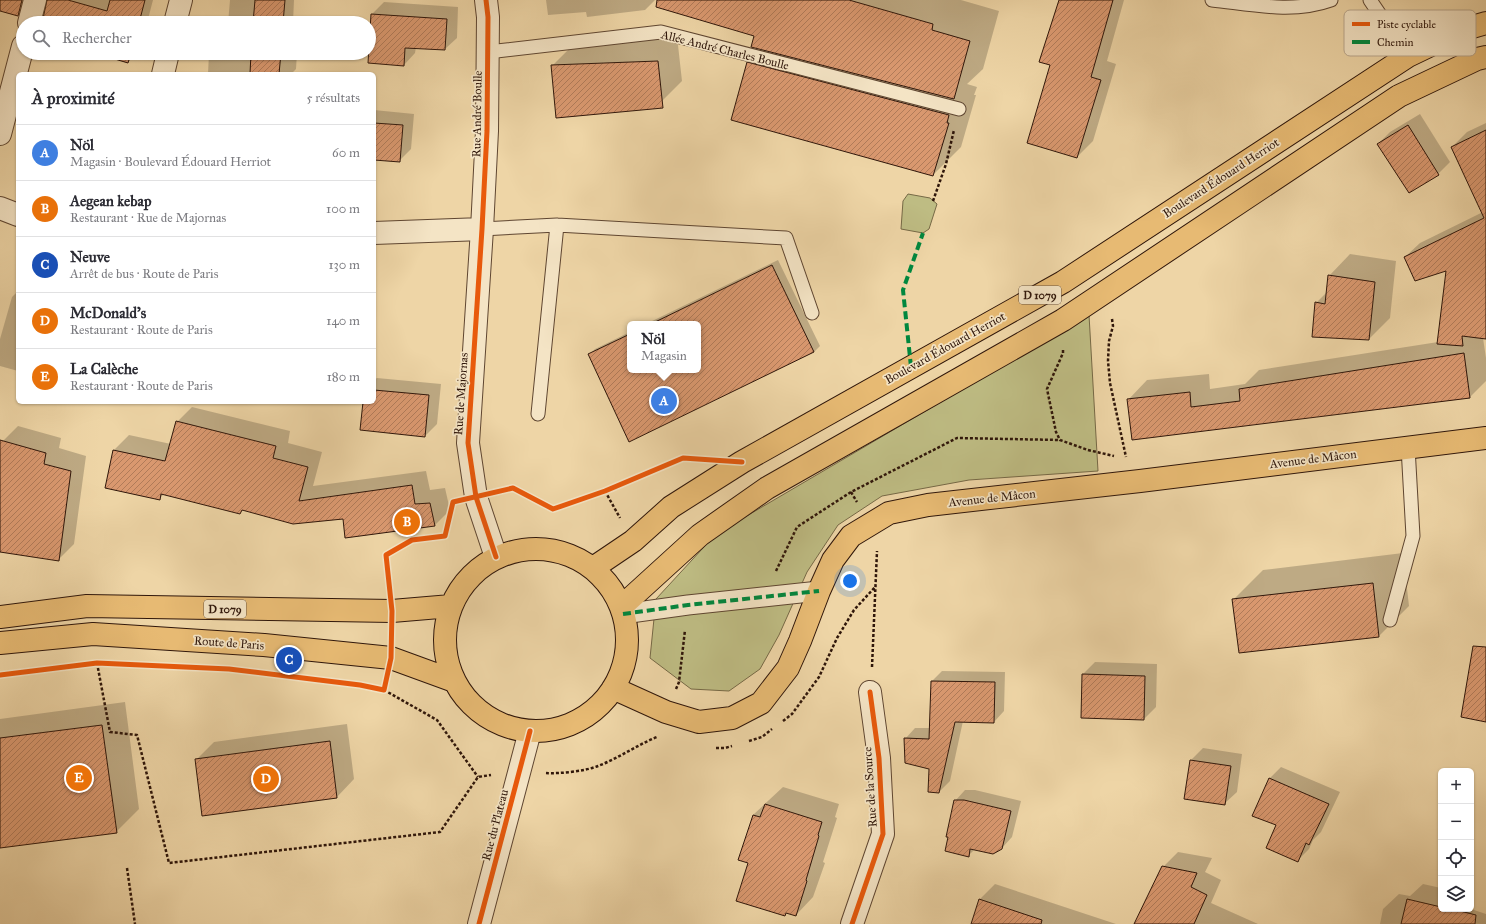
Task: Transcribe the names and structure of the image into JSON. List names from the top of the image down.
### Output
{
  "streets": {
    "main road": [
      "Boulevard Édouard Herriot",
      "D 1079",
      "Avenue de Mâcon",
      "Route de Paris"
    ],
    "street": [
      "Rue André Boulle",
      "Rue de Majornas",
      "Rue de la Source",
      "Rue du Plateau"
    ],
    "lane": ["Allée André Charles Boulle"]
  },
  "crossings": [
    ["Allée André Charles Boulle", "Rue André Boulle"],
    ["Rue André Boulle", "Rue de Majornas"]
  ],
  "legend": ["Piste cyclable", "Chemin"],
  "page": {
    "search": "Rechercher",
    "heading": ["À proximité", "5 résultats"],
    "list": [
      {
        "mark": "A",
        "name": "Nöl",
        "note": "Magasin · Boulevard Édouard Herriot",
        "value": "60 m"
      },
      {
        "mark": "B",
        "name": "Aegean kebap",
        "note": "Restaurant · Rue de Majornas",
        "value": "100 m"
      },
      {
        "mark": "C",
        "name": "Neuve",
        "note": "Arrêt de bus · Route de Paris",
        "value": "130 m"
      },
      {
        "mark": "D",
        "name": "McDonald's",
        "note": "Restaurant · Route de Paris",
        "value": "140 m"
      },
      {
        "mark": "E",
        "name": "La Calèche",
        "note": "Restaurant · Route de Paris",
        "value": "180 m"
      }
    ],
    "popup": ["Nöl", "Magasin"],
    "pins": [
      "A",
      "B",
      "C",
      "E",
      "D"
    ],
    "map_buttons": ["+", "−"]
  }
}
